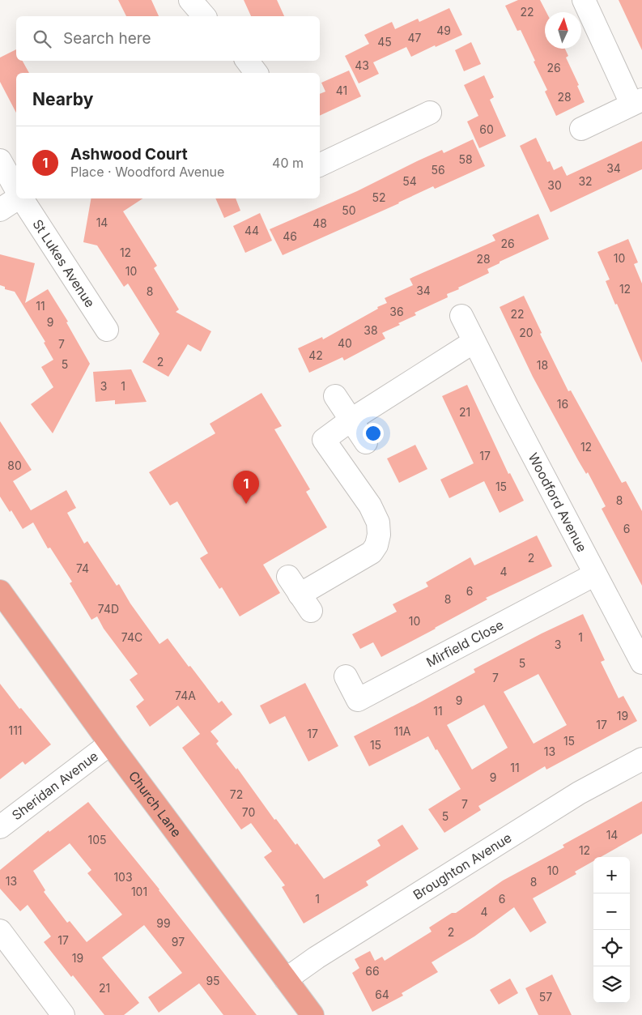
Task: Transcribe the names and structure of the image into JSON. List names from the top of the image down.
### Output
{
  "streets": {
    "main road": ["Church Lane"],
    "street": [
      "St Lukes Avenue",
      "Woodford Avenue",
      "Mirfield Close",
      "Sheridan Avenue",
      "Broughton Avenue"
    ]
  },
  "crossings": [
    ["Woodford Avenue", "Mirfield Close"],
    ["Sheridan Avenue", "Church Lane"],
    ["Church Lane", "Broughton Avenue"]
  ],
  "house_numbers": [
    "22",
    "49",
    "47",
    "45",
    "43",
    "26",
    "41",
    "28",
    "60",
    "58",
    "34",
    "56",
    "54",
    "32",
    "30",
    "52",
    "50",
    "14",
    "48",
    "44",
    "46",
    "26",
    "12",
    "10",
    "28",
    "10",
    "12",
    "34",
    "8",
    "11",
    "36",
    "22",
    "9",
    "38",
    "20",
    "40",
    "7",
    "42",
    "2",
    "5",
    "18",
    "3",
    "1",
    "16",
    "21",
    "12",
    "17",
    "80",
    "15",
    "8",
    "6",
    "2",
    "74",
    "4",
    "6",
    "8",
    "74D",
    "10",
    "74C",
    "1",
    "3",
    "5",
    "7",
    "74A",
    "9",
    "11",
    "19",
    "17",
    "111",
    "11A",
    "17",
    "15",
    "15",
    "13",
    "11",
    "9",
    "72",
    "7",
    "70",
    "5",
    "14",
    "105",
    "12",
    "10",
    "103",
    "13",
    "8",
    "101",
    "1",
    "6",
    "4",
    "99",
    "2",
    "17",
    "97",
    "19",
    "66",
    "95",
    "21",
    "64",
    "57"
  ],
  "north": "top",
  "page": {
    "search": "Search here",
    "heading": "Nearby",
    "list": [
      {
        "mark": "1",
        "name": "Ashwood Court",
        "note": "Place · Woodford Avenue",
        "value": "40 m"
      }
    ],
    "pins": "1",
    "map_buttons": ["+", "−"]
  }
}
